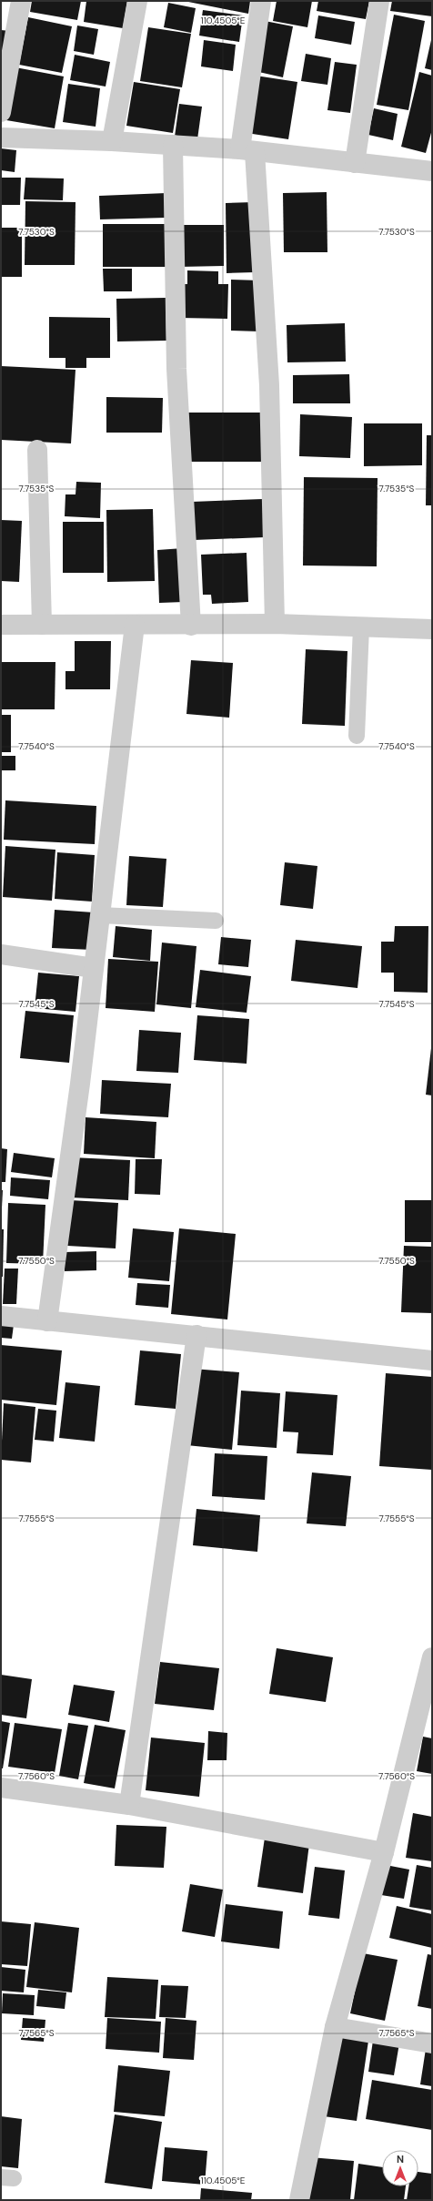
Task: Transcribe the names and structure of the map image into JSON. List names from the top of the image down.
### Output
{
  "north": "top",
  "coordinates": [
    "110.4505°E",
    "7.7530°S",
    "7.7535°S",
    "7.7540°S",
    "7.7545°S",
    "7.7550°S",
    "7.7555°S",
    "7.7560°S",
    "7.7565°S"
  ]
}
